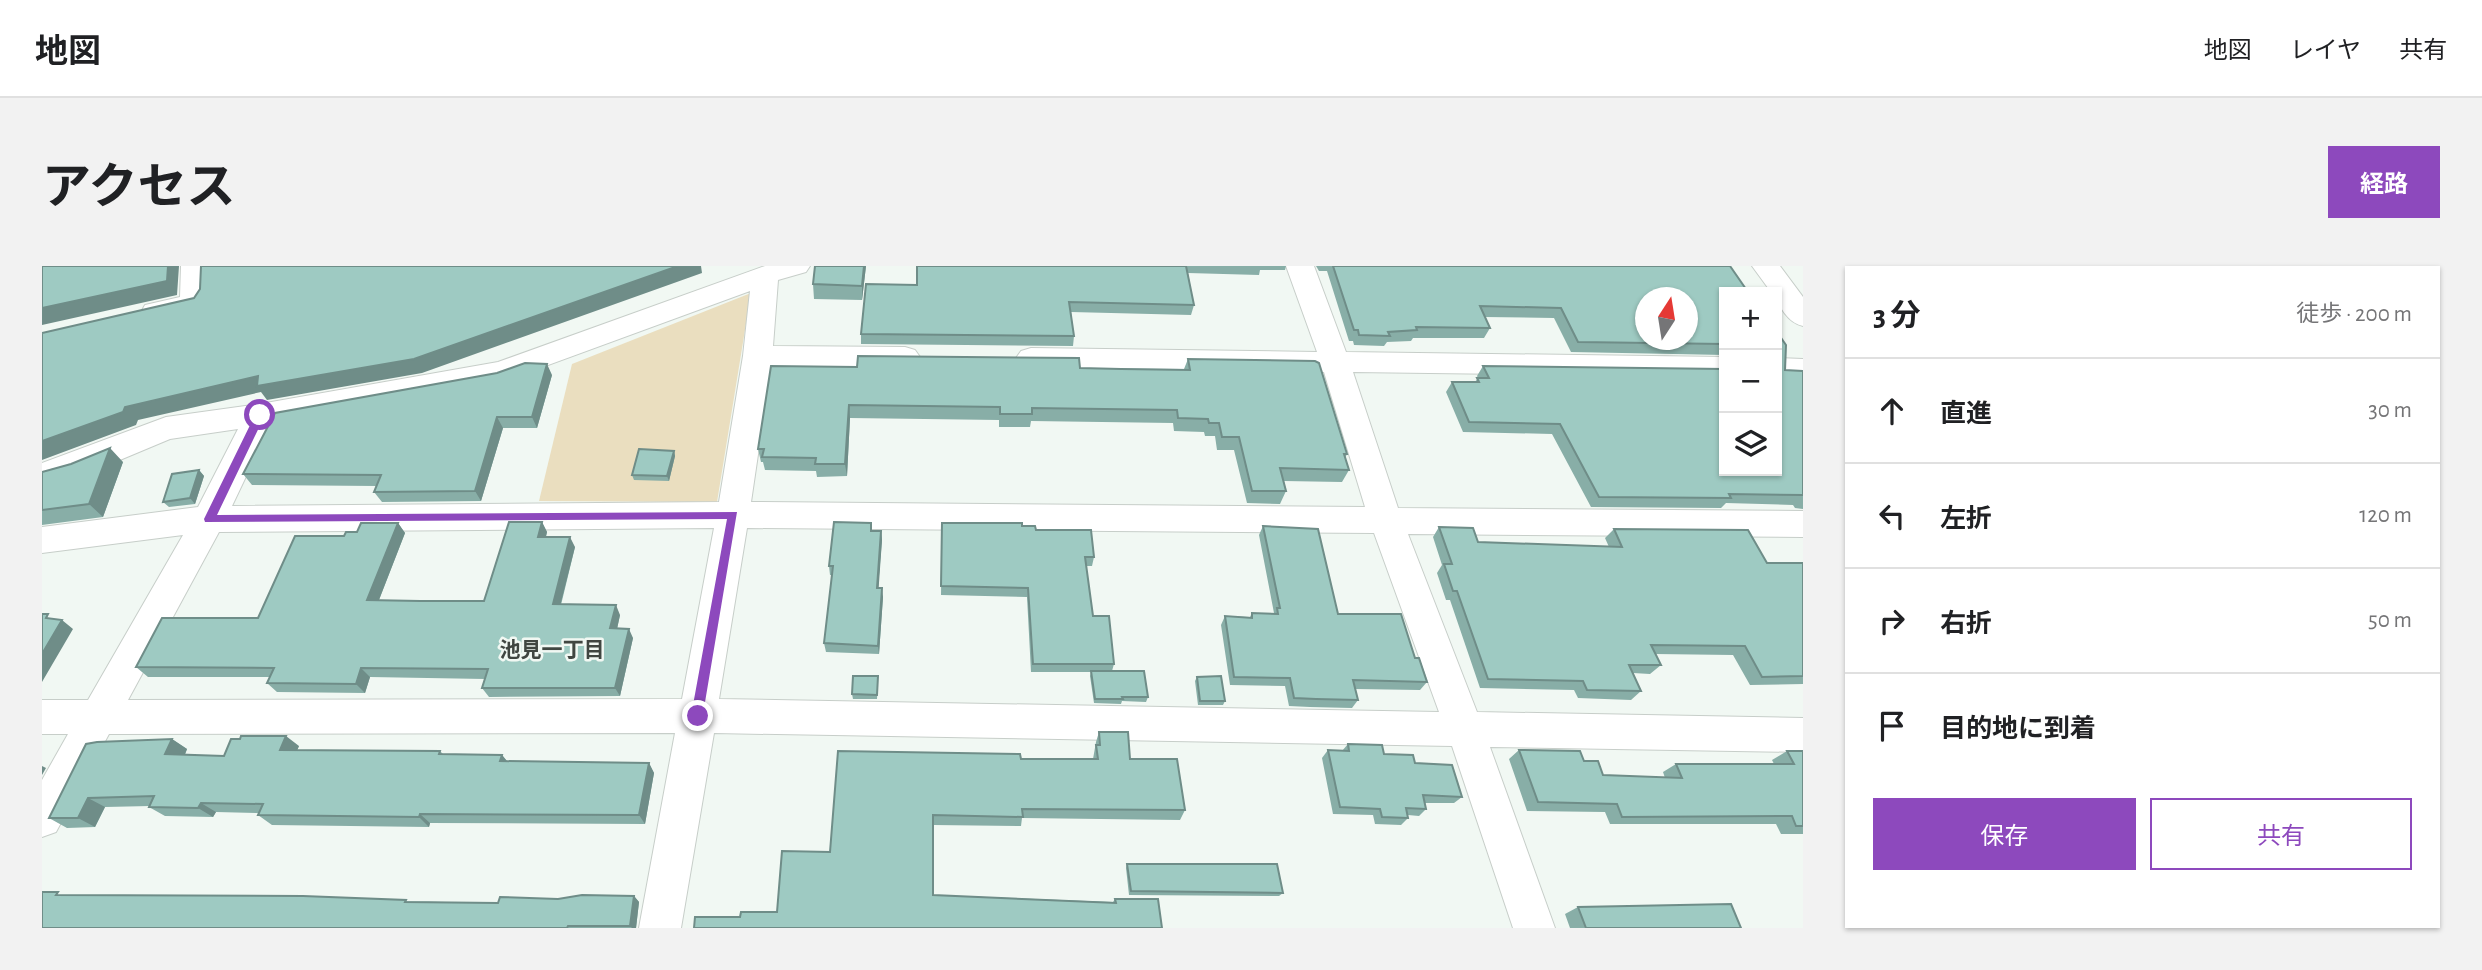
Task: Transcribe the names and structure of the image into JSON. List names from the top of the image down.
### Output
{
  "districts": ["池見一丁目"],
  "north": "top",
  "page": {
    "header": "地図",
    "nav": ["地図", "レイヤ", "共有"],
    "title": "アクセス",
    "buttons": [
      "経路",
      ["保存", "共有"]
    ],
    "heading": ["3 分", "徒歩 · 200 m"],
    "map_buttons": ["+", "−"],
    "list": [
      ["直進", "30 m"],
      ["左折", "120 m"],
      ["右折", "50 m"],
      "目的地に到着"
    ]
  }
}
